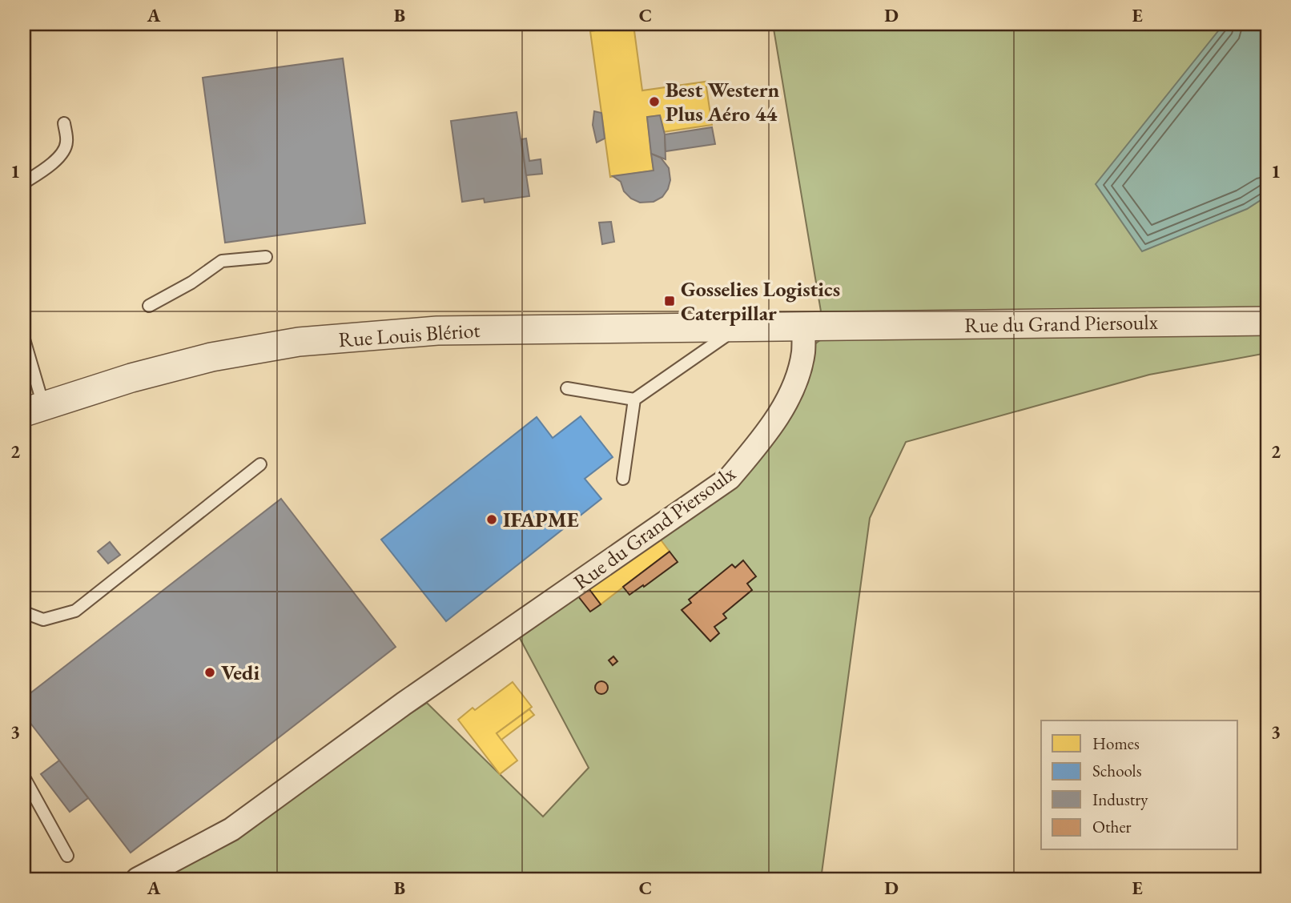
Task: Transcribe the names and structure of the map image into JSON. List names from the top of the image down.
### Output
{
  "streets": {
    "street": ["Rue du Grand Piersoulx", "Rue Louis Blériot"]
  },
  "crossings": [
    ["Rue du Grand Piersoulx", "Rue Louis Blériot"]
  ],
  "places": {
    "other": ["Best Western Plus Aéro 44", "IFAPME", "Vedi"],
    "transit": ["Gosselies Logistics Caterpillar"]
  },
  "legend": [
    "Homes",
    "Schools",
    "Industry",
    "Other"
  ],
  "grid": {
    "columns": [
      "A",
      "B",
      "C",
      "D",
      "E"
    ],
    "rows": ["1", "2", "3"]
  }
}
